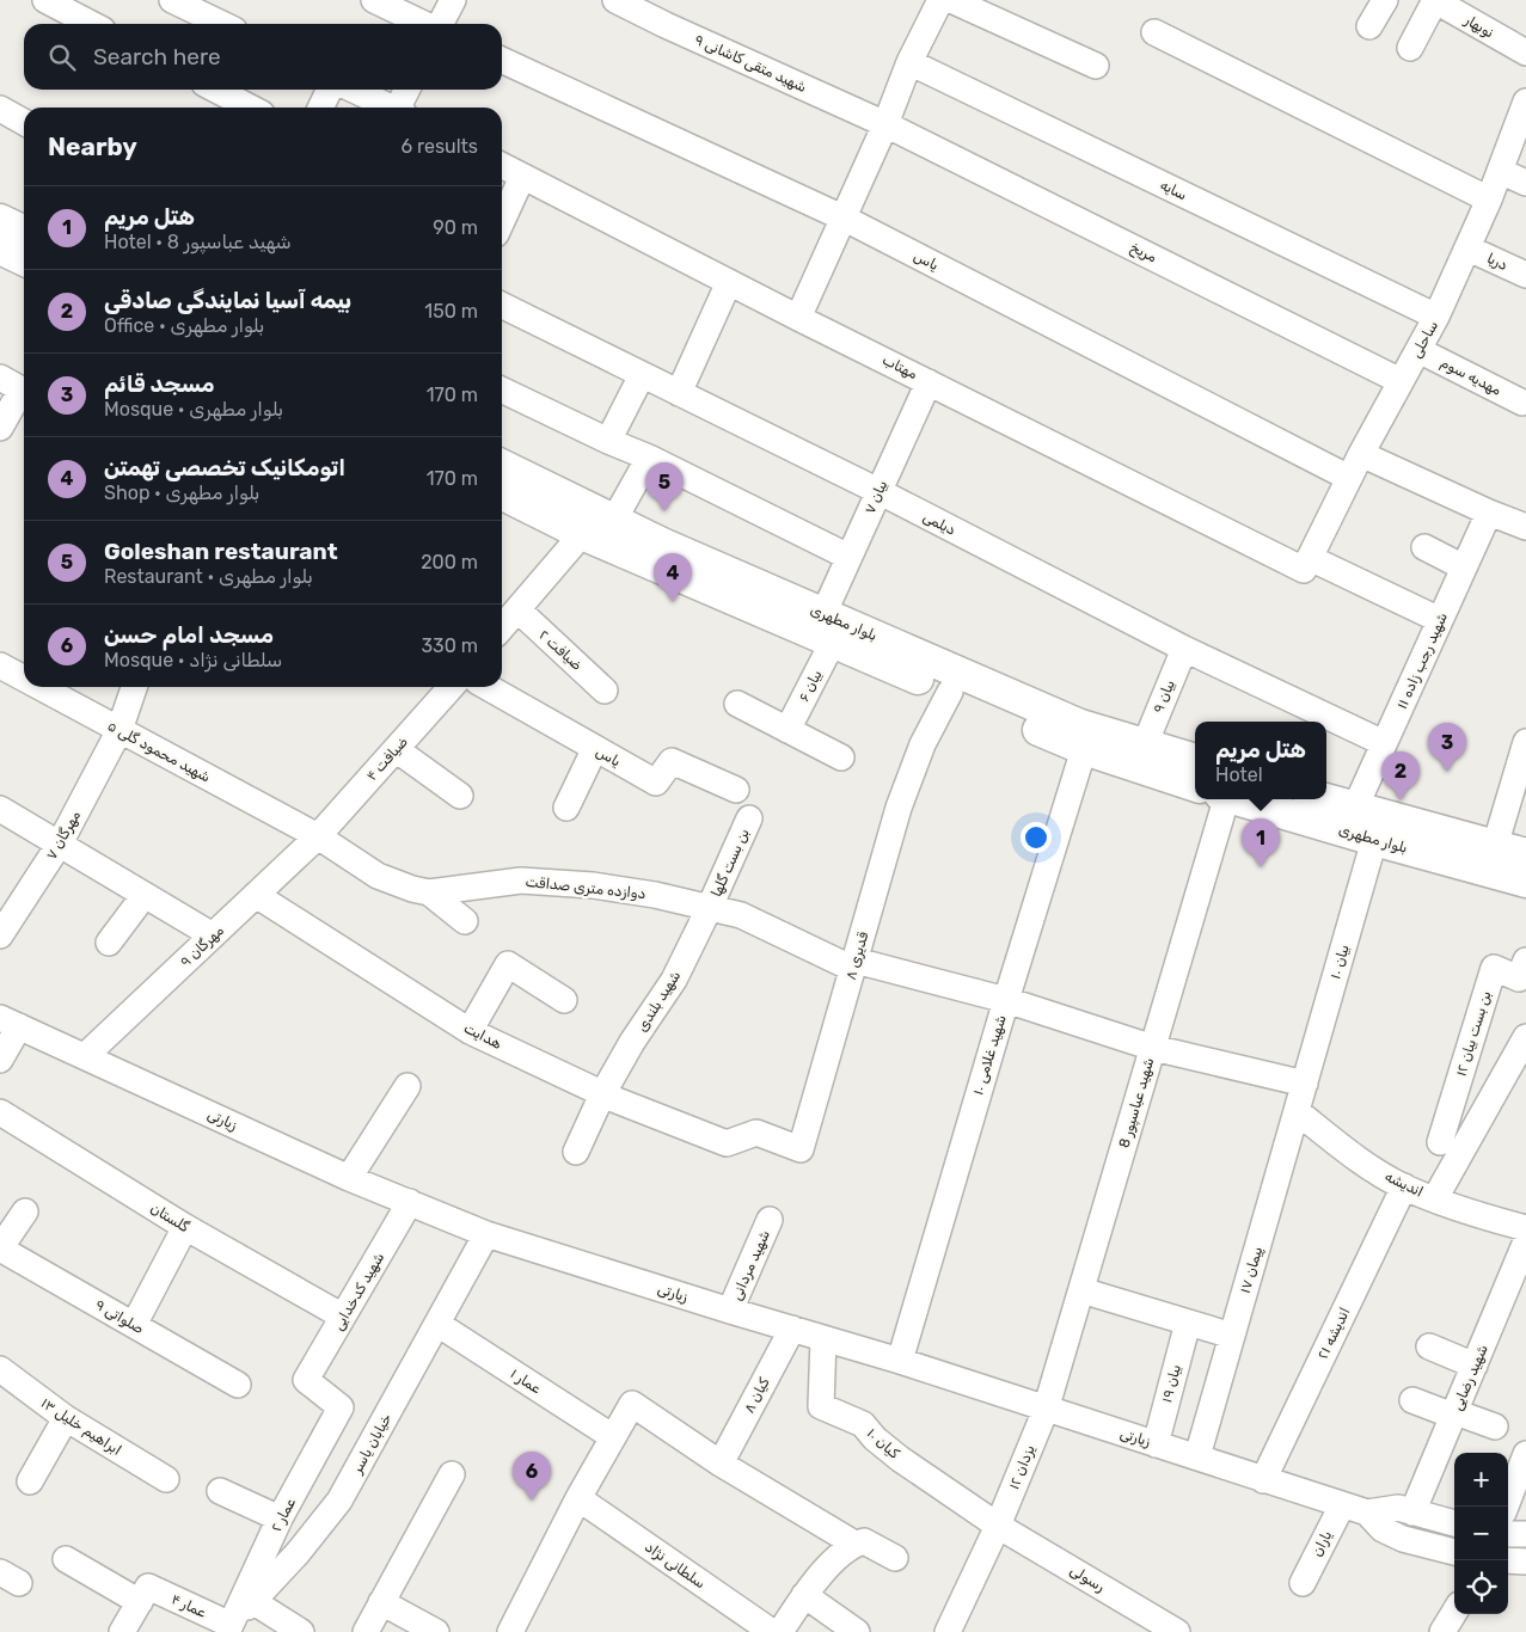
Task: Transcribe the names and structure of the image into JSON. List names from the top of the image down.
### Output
{
  "streets": {
    "main road": ["بلوار مطهری"],
    "street": [
      "نوبهار",
      "شهید متقی کاشانی ۹",
      "سایه",
      "مریخ",
      "یاس",
      "دریا",
      "ساحلی",
      "مهتاب",
      "مهدیه سوم",
      "بیان ۷",
      "دیلمی",
      "ضیافت ۲",
      "شهید رجب زاده ۱۱",
      "بیان ۶",
      "بیان ۹",
      "شهید محمود گلی ۵",
      "ضیافت ۴",
      "مهرگان ۷",
      "بن بست گلها",
      "دوازده متری صداقت",
      "مهرگان ۹",
      "قدیری ۸",
      "بیان ۱۰",
      "شهید بلندی",
      "بن بست بیان ۱۲",
      "هدایت",
      "شهید غلامی ۱۰",
      "شهید عباسپور 8",
      "زیارتی",
      "اندیشه",
      "گلستان",
      "شهید مردانی",
      "پیمان ۱۷",
      "شهید کدخدایی",
      "صلواتی ۹",
      "اندیشه ۲۱",
      "شهید رضایی",
      "عمار ۱",
      "بیان ۱۹",
      "کیان ۸",
      "ابراهیم خلیل ۱۳",
      "خیابان یاسر",
      "کیان ۱۰",
      "یزدان ۱۲",
      "عمار ۲",
      "یاران",
      "سلطانی نژاد",
      "رسولی",
      "عمار ۴"
    ]
  },
  "crossings": [
    ["شهید متقی کاشانی ۹", "مریخ"],
    ["سایه", "ساحلی"],
    ["مریخ", "ساحلی"],
    ["یاس", "ساحلی"],
    ["دریا", "ساحلی"],
    ["ساحلی", "مهتاب"],
    ["ساحلی", "مهدیه سوم"],
    ["مهتاب", "بیان ۷"],
    ["مهتاب", "شهید رجب زاده ۱۱"],
    ["بیان ۷", "دیلمی"],
    ["بیان ۷", "بلوار مطهری"],
    ["بیان ۷", "بیان ۶"],
    ["دیلمی", "شهید رجب زاده ۱۱"],
    ["دیلمی", "بیان ۹"],
    ["بلوار مطهری", "شهید رجب زاده ۱۱"],
    ["بلوار مطهری", "بیان ۶"],
    ["بلوار مطهری", "بیان ۹"],
    ["بلوار مطهری", "قدیری ۸"],
    ["بلوار مطهری", "بیان ۱۰"],
    ["بلوار مطهری", "شهید غلامی ۱۰"],
    ["شهید محمود گلی ۵", "ضیافت ۴"],
    ["شهید محمود گلی ۵", "مهرگان ۷"],
    ["شهید محمود گلی ۵", "دوازده متری صداقت"],
    ["شهید محمود گلی ۵", "مهرگان ۹"],
    ["ضیافت ۴", "دوازده متری صداقت"],
    ["ضیافت ۴", "مهرگان ۹"],
    ["بن بست گلها", "دوازده متری صداقت"],
    ["بن بست گلها", "شهید بلندی"],
    ["دوازده متری صداقت", "مهرگان ۹"],
    ["دوازده متری صداقت", "قدیری ۸"],
    ["دوازده متری صداقت", "بیان ۱۰"],
    ["دوازده متری صداقت", "شهید بلندی"],
    ["دوازده متری صداقت", "شهید غلامی ۱۰"],
    ["دوازده متری صداقت", "شهید عباسپور 8"],
    ["دوازده متری صداقت", "پیمان ۱۷"],
    ["مهرگان ۹", "هدایت"],
    ["مهرگان ۹", "زیارتی"],
    ["قدیری ۸", "هدایت"],
    ["بیان ۱۰", "پیمان ۱۷"],
    ["شهید بلندی", "هدایت"],
    ["شهید غلامی ۱۰", "زیارتی"],
    ["شهید عباسپور 8", "زیارتی"],
    ["شهید عباسپور 8", "یزدان ۱۲"],
    ["زیارتی", "شهید مردانی"],
    ["زیارتی", "پیمان ۱۷"],
    ["زیارتی", "شهید کدخدایی"],
    ["زیارتی", "اندیشه ۲۱"],
    ["زیارتی", "شهید رضایی"],
    ["زیارتی", "بیان ۱۹"],
    ["زیارتی", "کیان ۸"],
    ["زیارتی", "خیابان یاسر"],
    ["زیارتی", "کیان ۱۰"],
    ["زیارتی", "یزدان ۱۲"],
    ["زیارتی", "یاران"],
    ["اندیشه", "پیمان ۱۷"],
    ["اندیشه", "اندیشه ۲۱"],
    ["گلستان", "شهید کدخدایی"],
    ["شهید کدخدایی", "عمار ۲"],
    ["عمار ۱", "خیابان یاسر"],
    ["خیابان یاسر", "عمار ۲"],
    ["خیابان یاسر", "عمار ۴"],
    ["کیان ۱۰", "یزدان ۱۲"],
    ["کیان ۱۰", "رسولی"],
    ["یزدان ۱۲", "رسولی"],
    ["عمار ۲", "عمار ۴"]
  ],
  "page": {
    "search": "Search here",
    "heading": ["Nearby", "6 results"],
    "list": [
      {
        "mark": "1",
        "name": "هتل مریم",
        "note": "Hotel · شهید عباسپور 8",
        "value": "90 m"
      },
      {
        "mark": "2",
        "name": "بیمه آسیا نمایندگی صادقی",
        "note": "Office · بلوار مطهری",
        "value": "150 m"
      },
      {
        "mark": "3",
        "name": "مسجد قائم",
        "note": "Mosque · بلوار مطهری",
        "value": "170 m"
      },
      {
        "mark": "4",
        "name": "اتومکانیک تخصصی تهمتن",
        "note": "Shop · بلوار مطهری",
        "value": "170 m"
      },
      {
        "mark": "5",
        "name": "Goleshan restaurant",
        "note": "Restaurant · بلوار مطهری",
        "value": "200 m"
      },
      {
        "mark": "6",
        "name": "مسجد امام حسن",
        "note": "Mosque · سلطانی نژاد",
        "value": "330 m"
      }
    ],
    "pins": [
      "5",
      "4",
      "3",
      "2",
      "1",
      "6"
    ],
    "popup": ["هتل مریم", "Hotel"],
    "map_buttons": ["+", "−"]
  }
}
